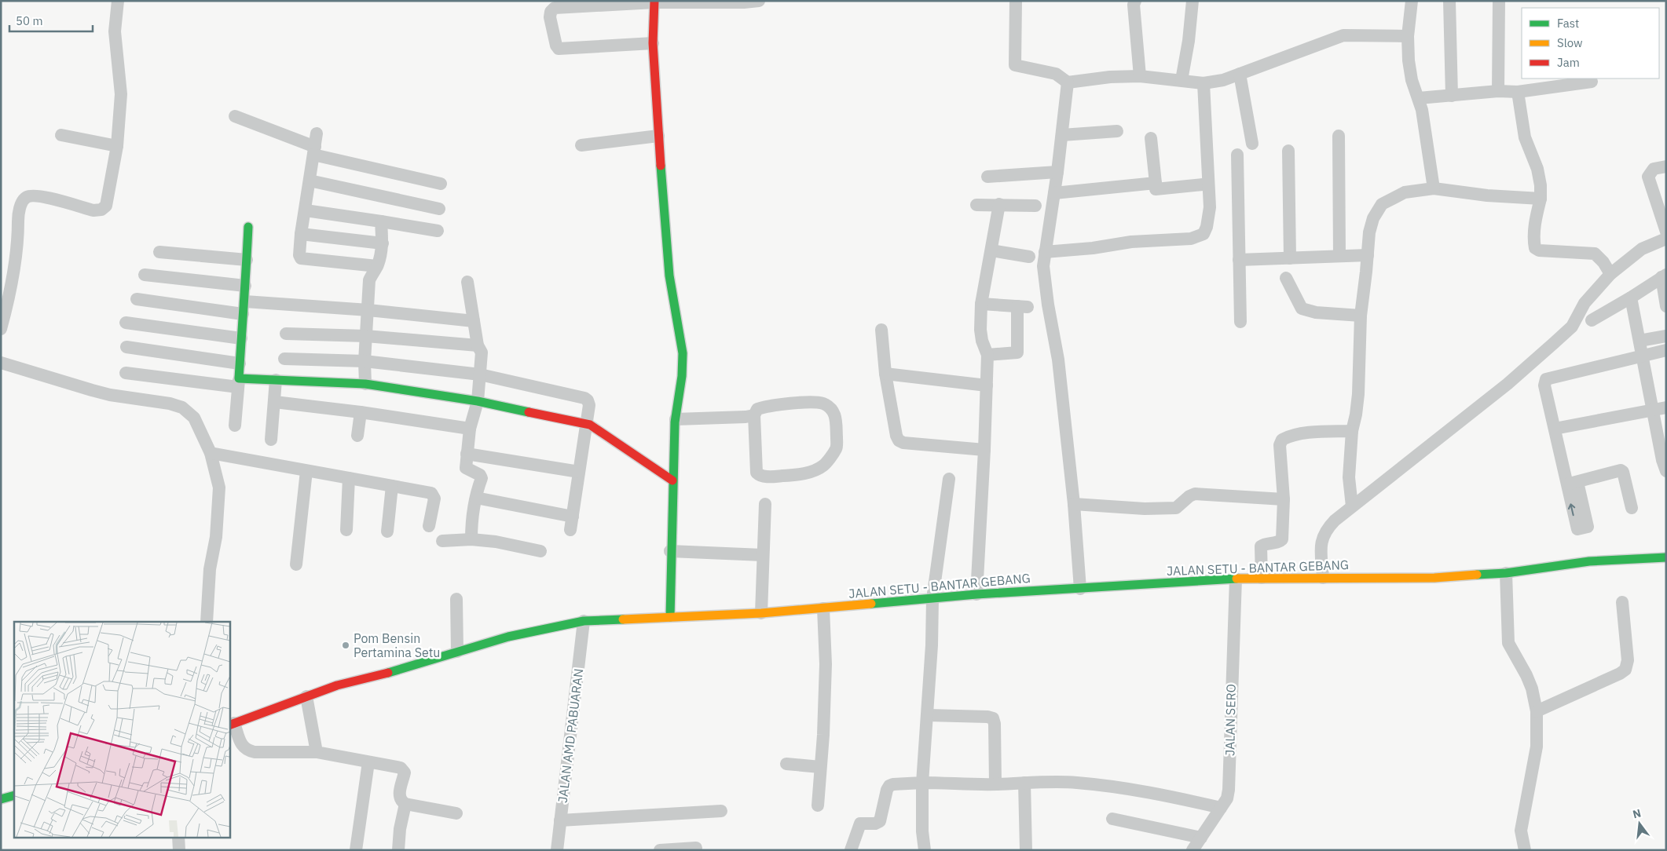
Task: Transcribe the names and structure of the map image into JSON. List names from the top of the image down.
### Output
{
  "streets": {
    "main road": ["JALAN SETU - BANTAR GEBANG"],
    "street": ["JALAN SERO", "JALAN AMD PABUARAN"]
  },
  "crossings": [
    ["JALAN SETU - BANTAR GEBANG", "JALAN SERO"],
    ["JALAN SETU - BANTAR GEBANG", "JALAN AMD PABUARAN"]
  ],
  "places": ["Pom Bensin Pertamina Setu"],
  "legend": ["Fast", "Slow", "Jam"],
  "scale_bar": "50 m",
  "north": "top"
}
